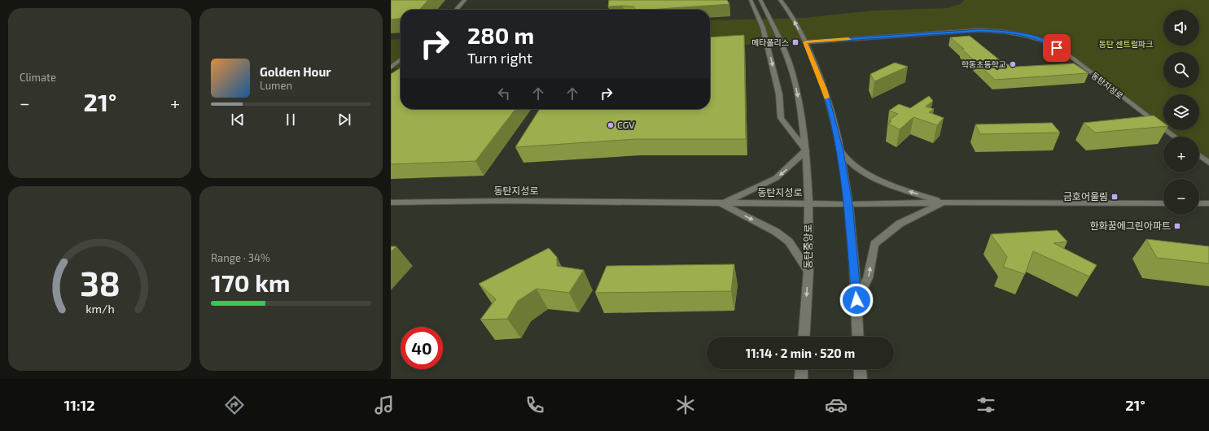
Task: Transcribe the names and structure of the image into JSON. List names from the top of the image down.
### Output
{
  "streets": {
    "street": ["동탄지성로", "동탄중앙로"]
  },
  "crossings": [
    ["동탄지성로", "동탄중앙로"]
  ],
  "parks": ["동탄 센트럴파크"],
  "places": {
    "transit": ["메타폴리스", "금호어울림", "한화꿈에그린아파트"],
    "other": ["학동초등학교", "CGV"]
  },
  "page": {
    "tile": [
      "Climate",
      ["Range · 34%", "170 km"]
    ],
    "map_buttons": ["+", "−"],
    "turn": ["280 m", "Turn right"],
    "song": ["Golden Hour", "Lumen"],
    "heat": ["−", "21°", "+"],
    "limit": "40",
    "trip": "11:14 · 2 min · 520 m",
    "tabs": ["11:12", "21°"],
    "gauge": ["38", "km/h"]
  }
}
